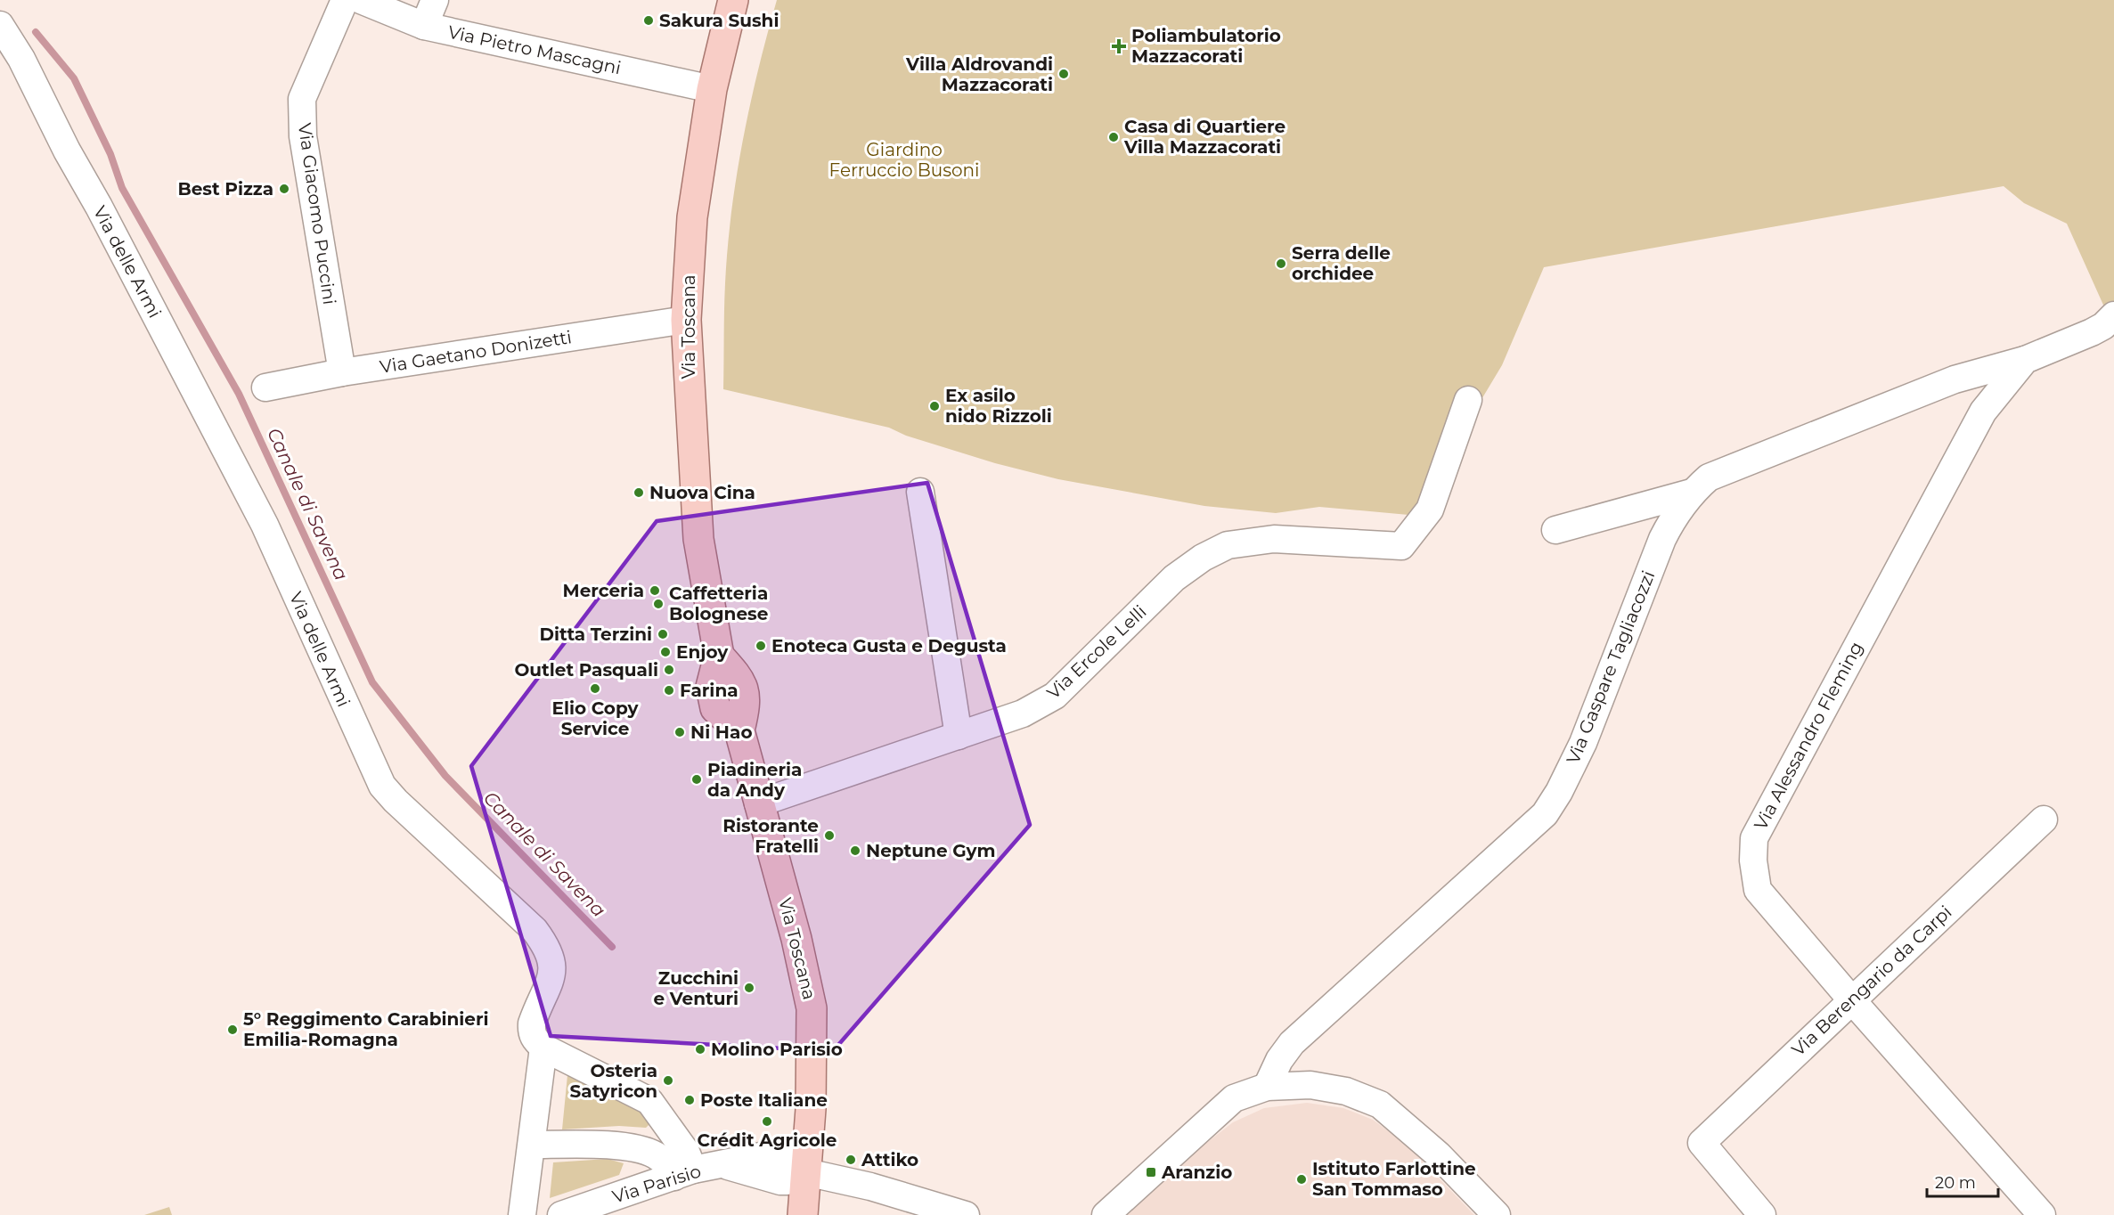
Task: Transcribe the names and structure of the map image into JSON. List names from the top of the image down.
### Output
{
  "streets": {
    "main road": ["Via Toscana"],
    "street": [
      "Via Pietro Mascagni",
      "Via Giacomo Puccini",
      "Via delle Armi",
      "Via Gaetano Donizetti",
      "Via Ercole Lelli",
      "Via Gaspare Tagliacozzi",
      "Via Alessandro Fleming",
      "Via Berengario da Carpi",
      "Via Parisio"
    ]
  },
  "crossings": [
    ["Via Pietro Mascagni", "Via Toscana"],
    ["Via Giacomo Puccini", "Via Gaetano Donizetti"],
    ["Via Toscana", "Via Gaetano Donizetti"],
    ["Via Toscana", "Via Ercole Lelli"],
    ["Via Toscana", "Via Parisio"],
    ["Via Gaspare Tagliacozzi", "Via Alessandro Fleming"],
    ["Via Alessandro Fleming", "Via Berengario da Carpi"]
  ],
  "water": ["Canale di Savena"],
  "parks": ["Giardino Ferruccio Busoni"],
  "places": {
    "other": [
      "Sakura Sushi",
      "Villa Aldrovandi Mazzacorati",
      "Casa di Quartiere Villa Mazzacorati",
      "Best Pizza",
      "Serra delle orchidee",
      "Ex asilo nido Rizzoli",
      "Nuova Cina",
      "Merceria",
      "Caffetteria Bolognese",
      "Ditta Terzini",
      "Enoteca Gusta e Degusta",
      "Enjoy",
      "Outlet Pasquali",
      "Elio Copy Service",
      "Farina",
      "Ni Hao",
      "Piadineria da Andy",
      "Ristorante Fratelli",
      "Neptune Gym",
      "Zucchini e Venturi",
      "5° Reggimento Carabinieri Emilia-Romagna",
      "Molino Parisio",
      "Osteria Satyricon",
      "Poste Italiane",
      "Crédit Agricole",
      "Attiko",
      "Istituto Farlottine San Tommaso"
    ],
    "health": ["Poliambulatorio Mazzacorati"],
    "transit": ["Aranzio"]
  },
  "scale_bar": "20 m"
}
